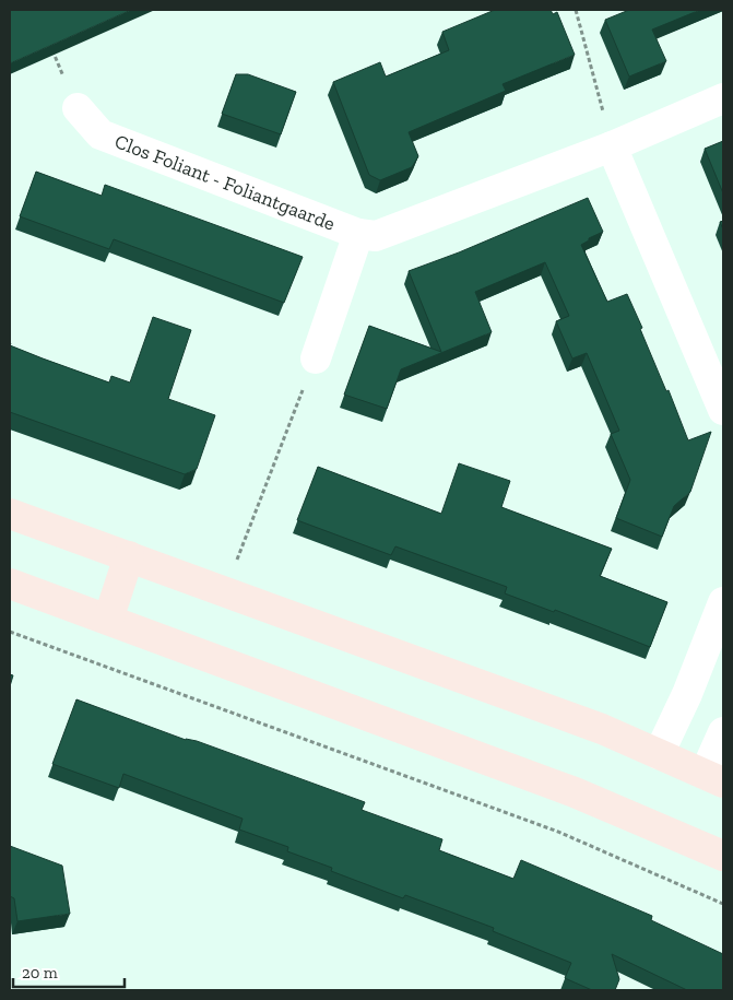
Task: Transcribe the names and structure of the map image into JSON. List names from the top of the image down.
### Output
{
  "streets": {
    "street": ["Clos Foliant - Foliantgaarde"]
  },
  "scale_bar": "20 m"
}
